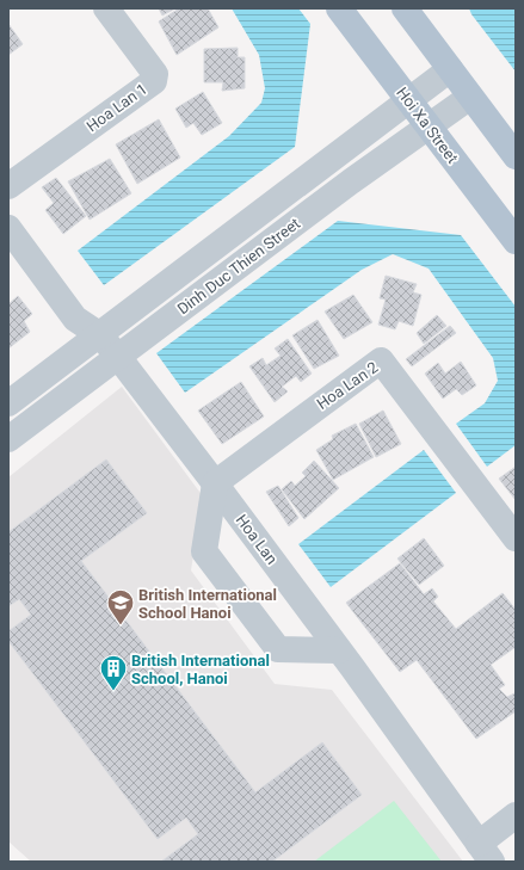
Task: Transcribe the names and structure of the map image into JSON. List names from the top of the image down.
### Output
{
  "streets": {
    "main road": ["Hoi Xa Street"],
    "street": [
      "Hoa Lan 1",
      "Dinh Duc Thien Street",
      "Hoa Lan 2",
      "Hoa Lan"
    ]
  },
  "crossings": [
    ["Hoi Xa Street", "Dinh Duc Thien Street"],
    ["Dinh Duc Thien Street", "Hoa Lan"],
    ["Hoa Lan 2", "Hoa Lan"]
  ],
  "places": {
    "school or university": ["British International School Hanoi"],
    "building": ["British International School, Hanoi"]
  }
}
